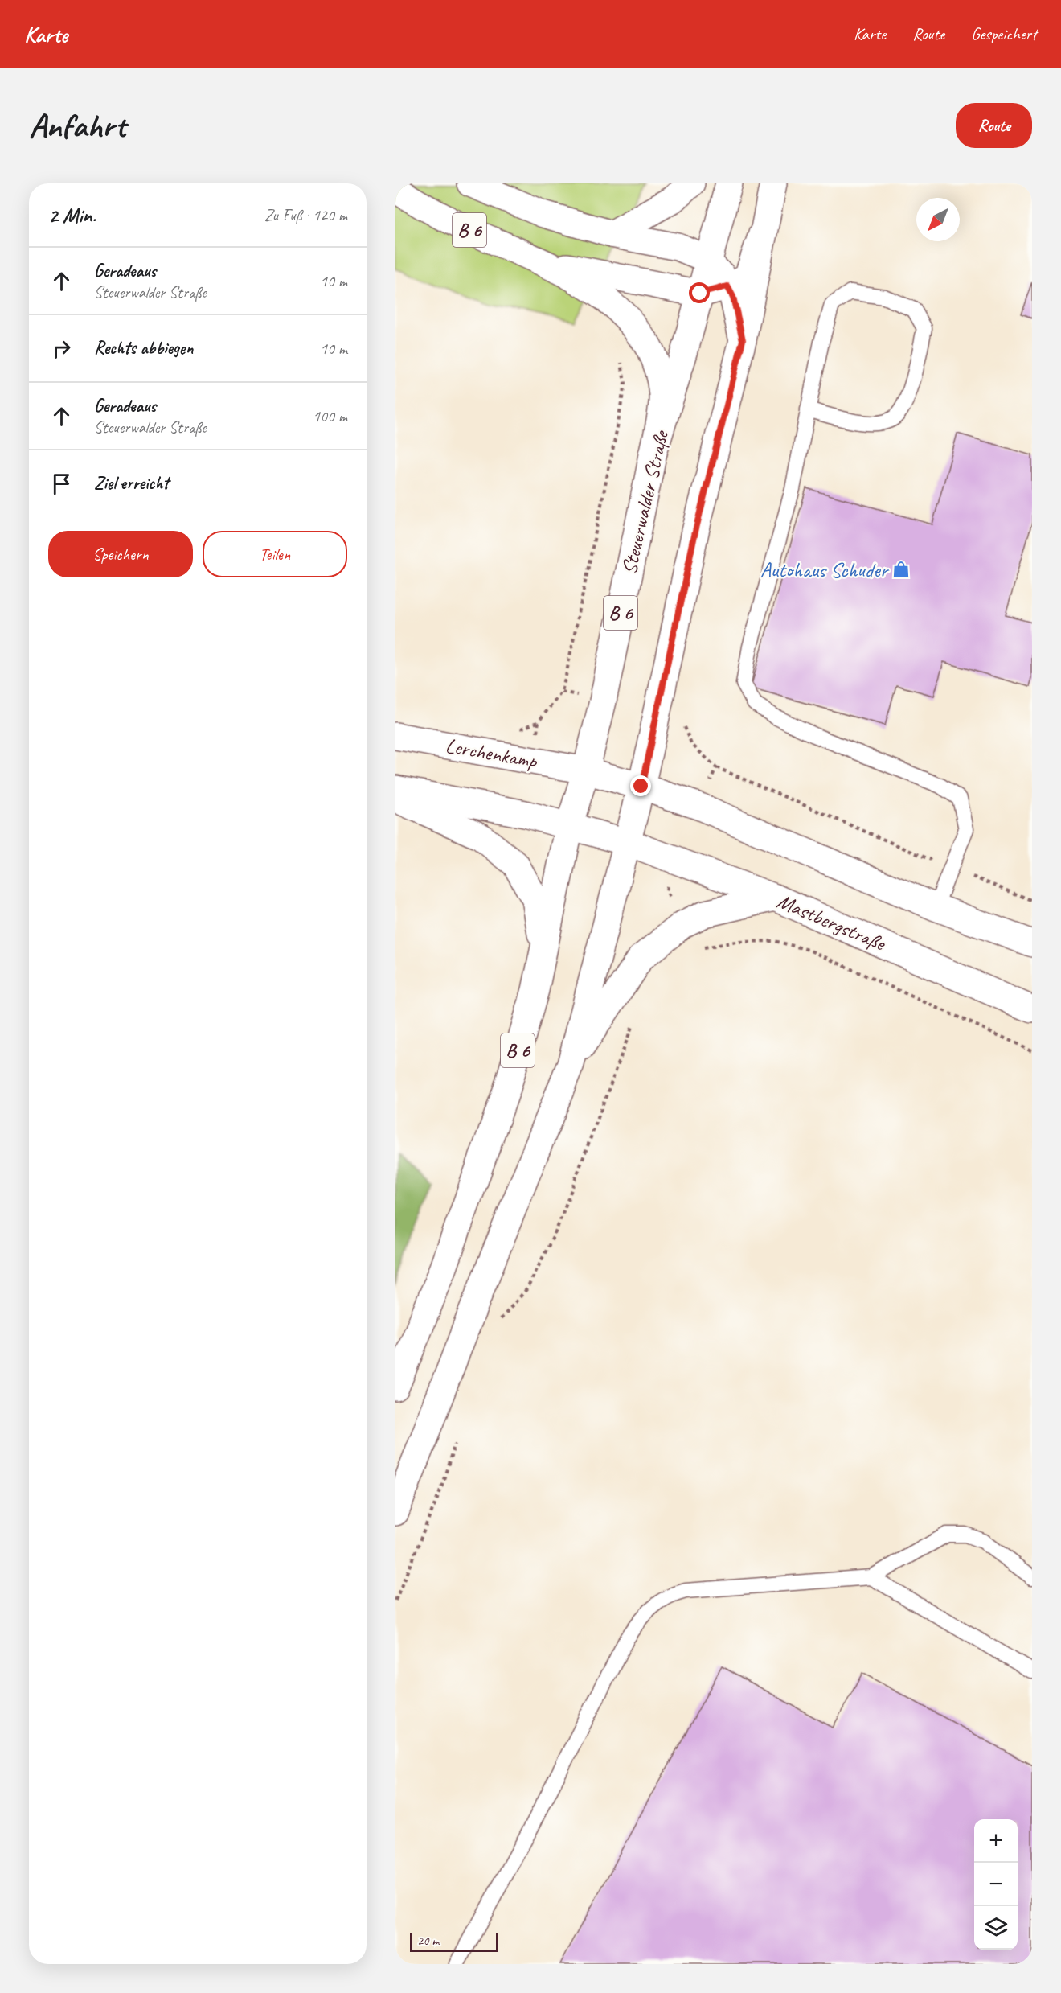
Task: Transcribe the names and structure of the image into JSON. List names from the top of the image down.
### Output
{
  "streets": {
    "main road": [
      "B 6",
      "Steuerwalder Straße",
      "Lerchenkamp",
      "Mastbergstraße"
    ]
  },
  "crossings": [
    ["B 6", "Steuerwalder Straße"],
    ["B 6", "Lerchenkamp"],
    ["B 6", "Mastbergstraße"],
    ["Steuerwalder Straße", "Lerchenkamp"],
    ["Steuerwalder Straße", "Mastbergstraße"]
  ],
  "places": {
    "shop": ["Autohaus Schuder"]
  },
  "scale_bar": "20 m",
  "north": "bottom left",
  "page": {
    "header": "Karte",
    "nav": ["Karte", "Route", "Gespeichert"],
    "buttons": [
      "Route",
      ["Speichern", "Teilen"]
    ],
    "title": "Anfahrt",
    "heading": ["2 Min.", "Zu Fuß · 120 m"],
    "list": [
      ["Geradeaus", "Steuerwalder Straße", "10 m"],
      ["Rechts abbiegen", "10 m"],
      ["Geradeaus", "Steuerwalder Straße", "100 m"],
      "Ziel erreicht"
    ],
    "map_buttons": ["+", "−"],
    "scale": "20 m"
  }
}
